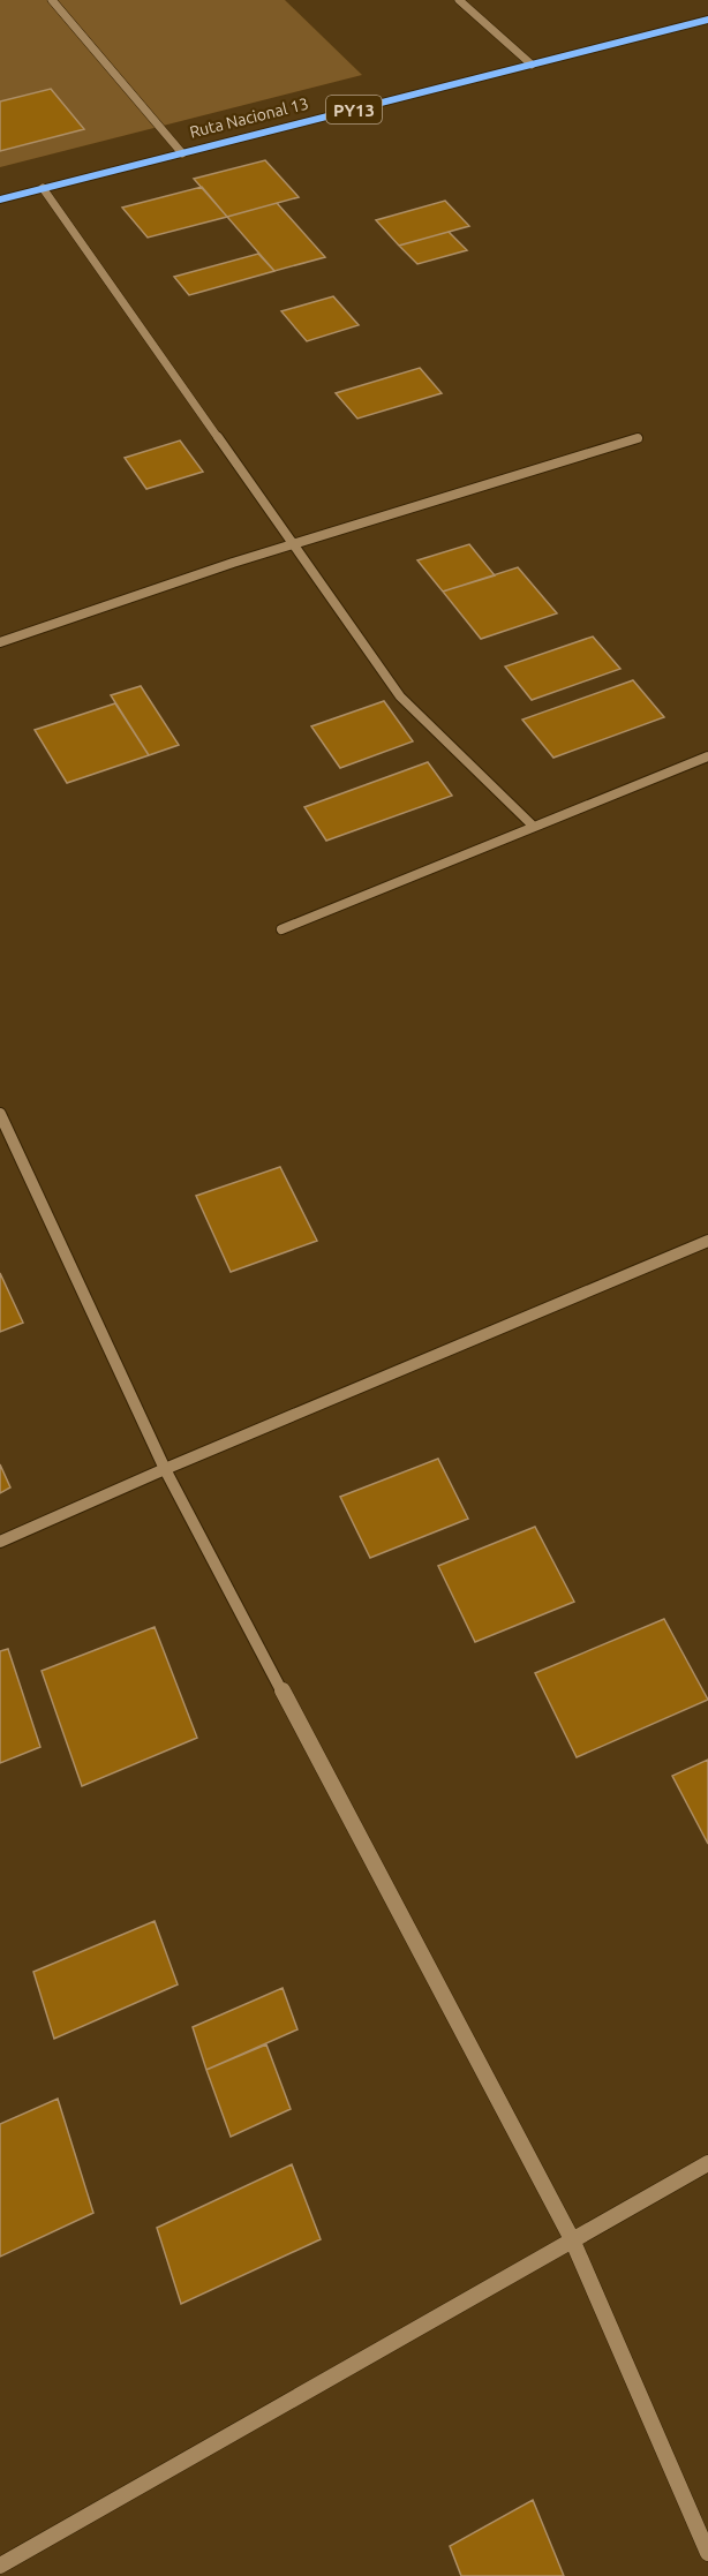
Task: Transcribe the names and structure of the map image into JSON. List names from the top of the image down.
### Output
{
  "streets": {
    "highway": ["PY13", "Ruta Nacional 13"]
  }
}
